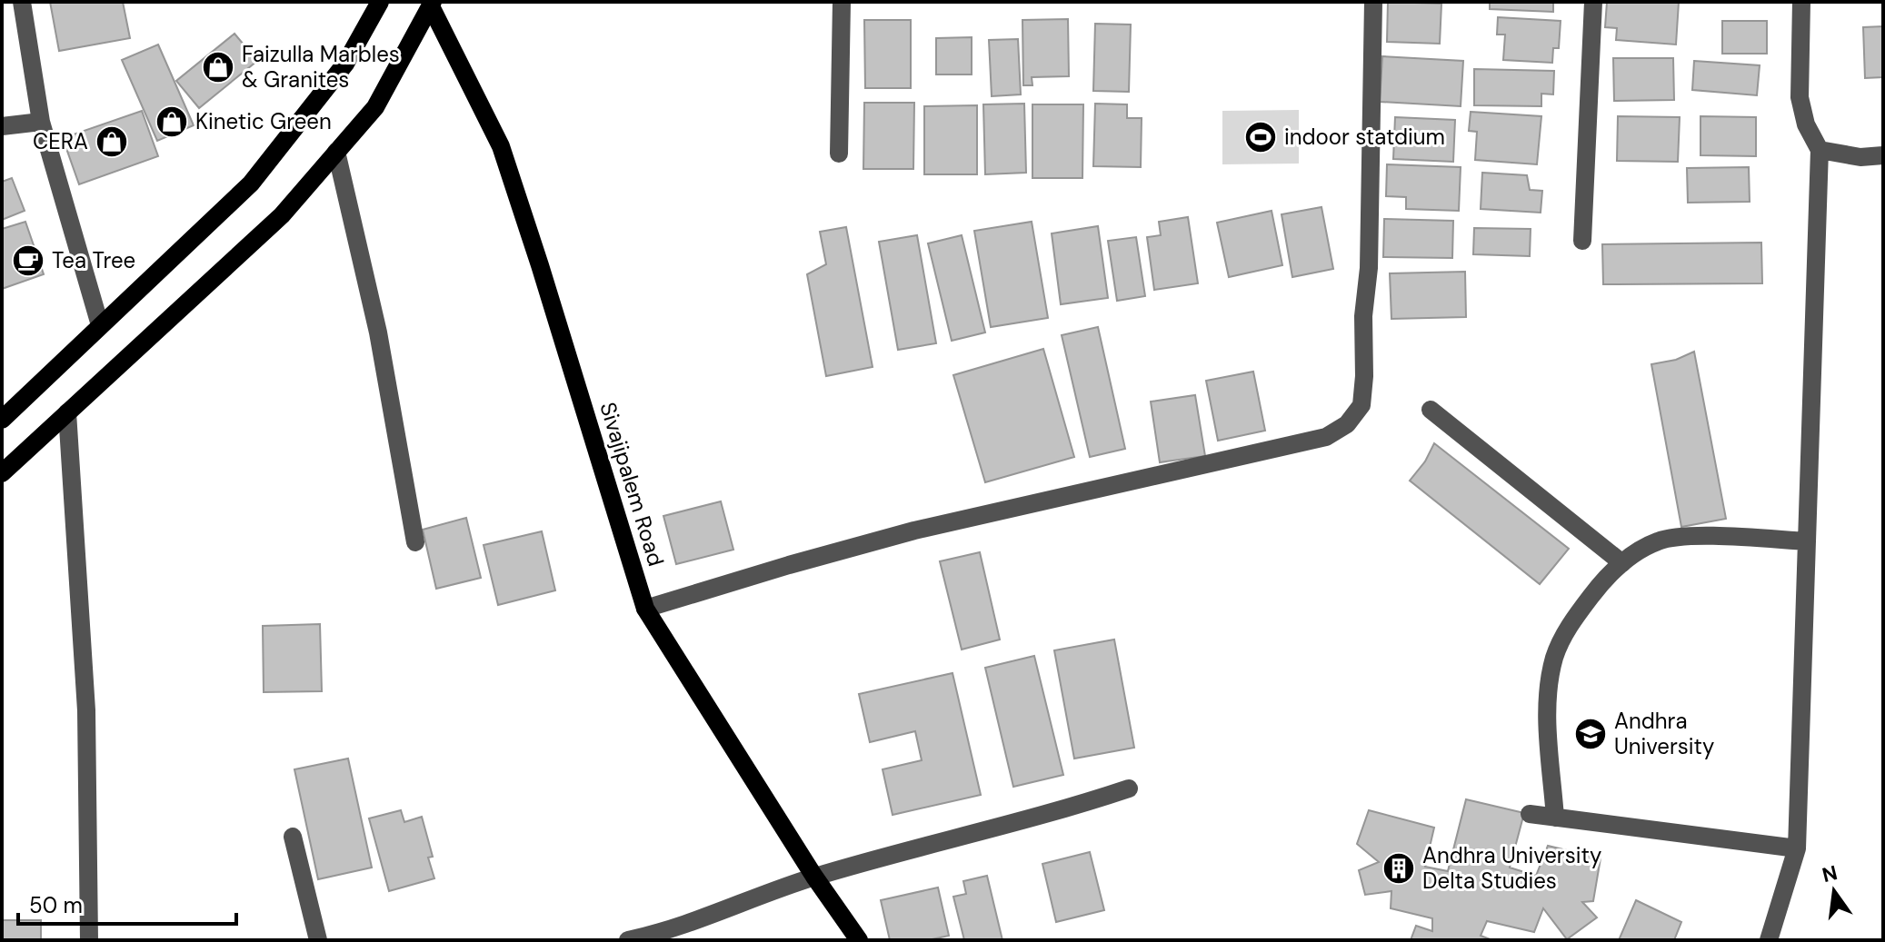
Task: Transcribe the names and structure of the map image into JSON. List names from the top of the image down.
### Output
{
  "streets": {
    "main road": ["Sivajipalem Road"]
  },
  "places": {
    "shop": ["Faizulla Marbles & Granites", "Kinetic Green", "CERA"],
    "sports": ["indoor statdium"],
    "cafe": ["Tea Tree"],
    "school or university": ["Andhra University"],
    "building": ["Andhra University Delta Studies"]
  },
  "scale_bar": "50 m",
  "north": "top"
}
